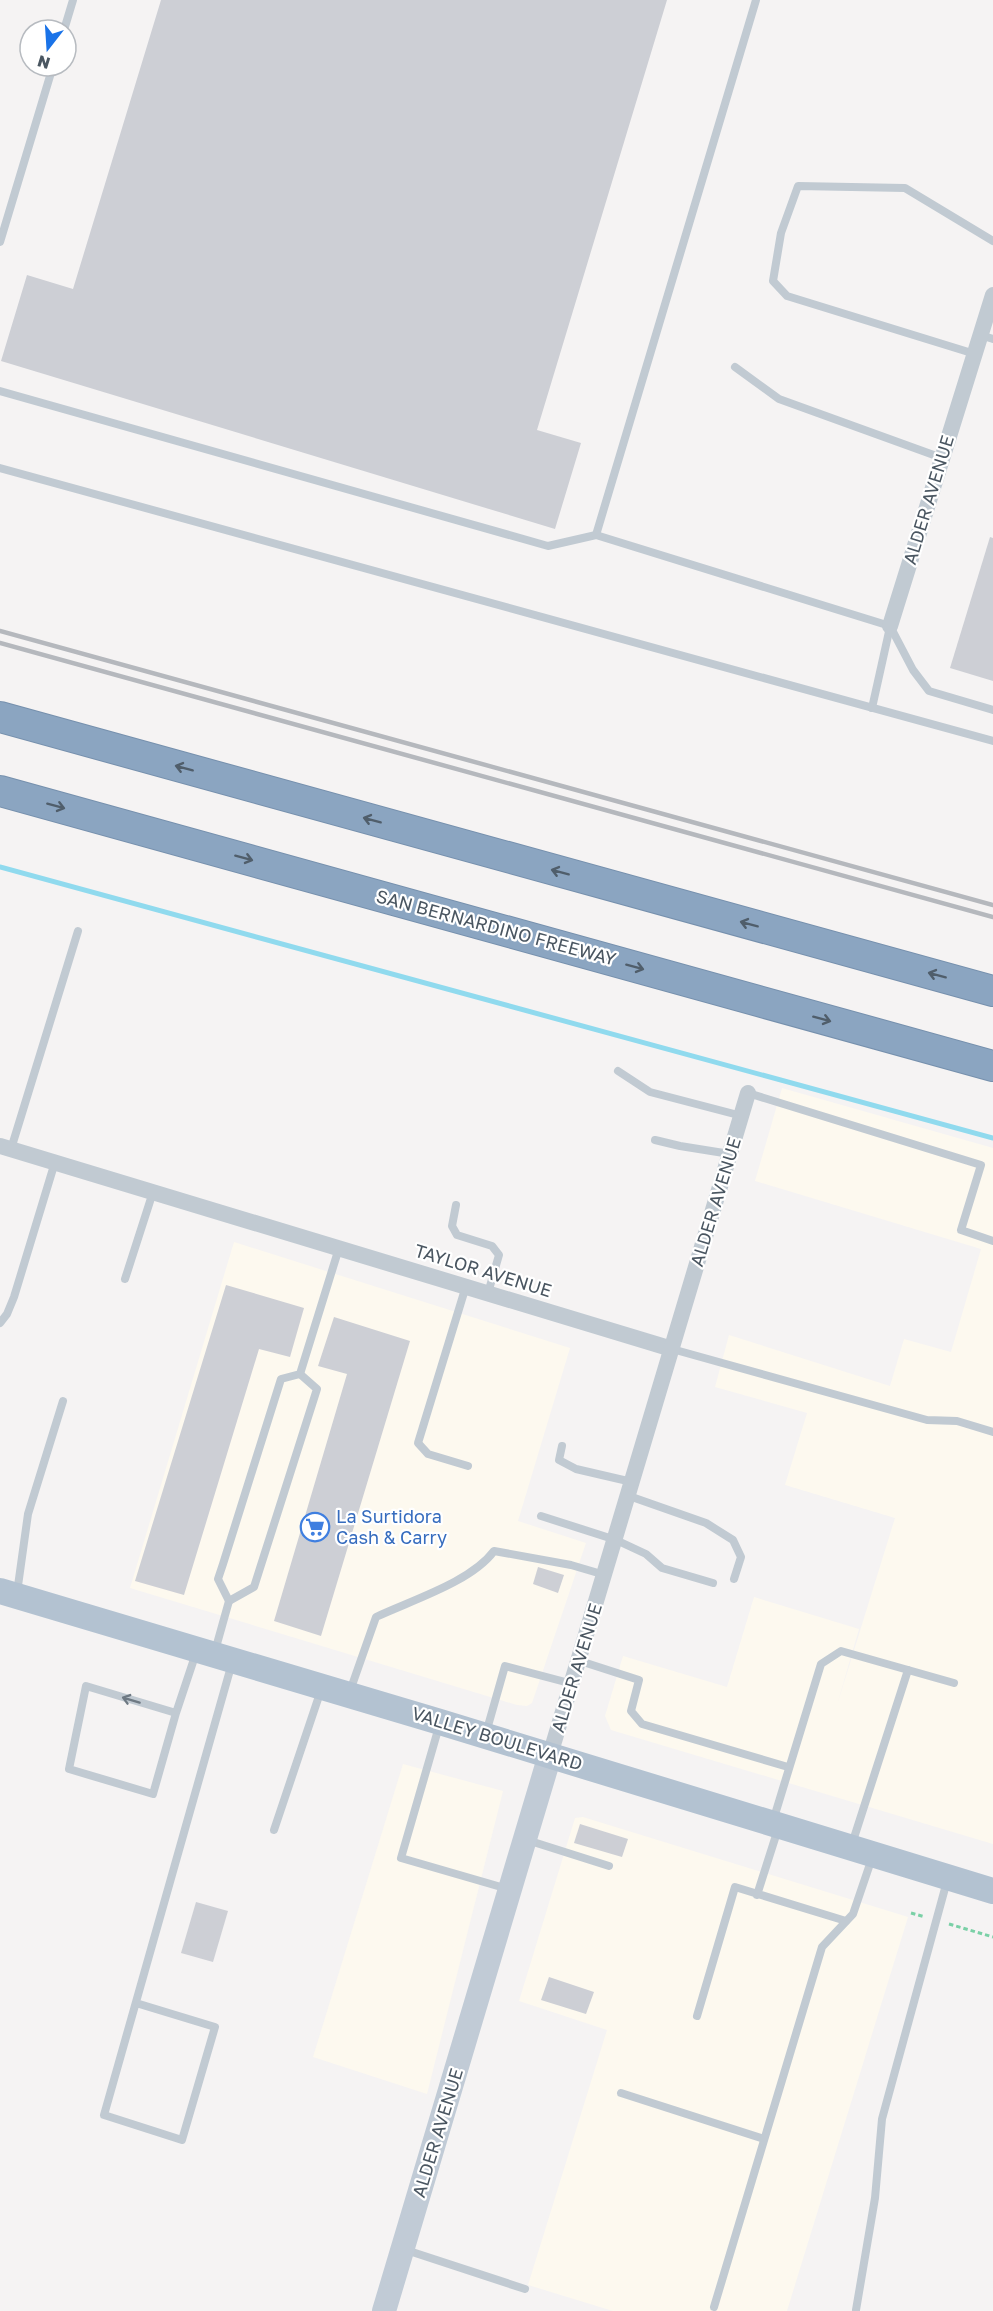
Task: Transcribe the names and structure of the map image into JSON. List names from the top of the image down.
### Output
{
  "streets": {
    "highway": ["SAN BERNARDINO FREEWAY"],
    "main road": ["ALDER AVENUE", "VALLEY BOULEVARD"],
    "street": ["TAYLOR AVENUE"]
  },
  "crossings": [
    ["ALDER AVENUE", "TAYLOR AVENUE"],
    ["ALDER AVENUE", "VALLEY BOULEVARD"]
  ],
  "places": {
    "supermarket": ["La Surtidora Cash & Carry"]
  },
  "north": "bottom"
}
